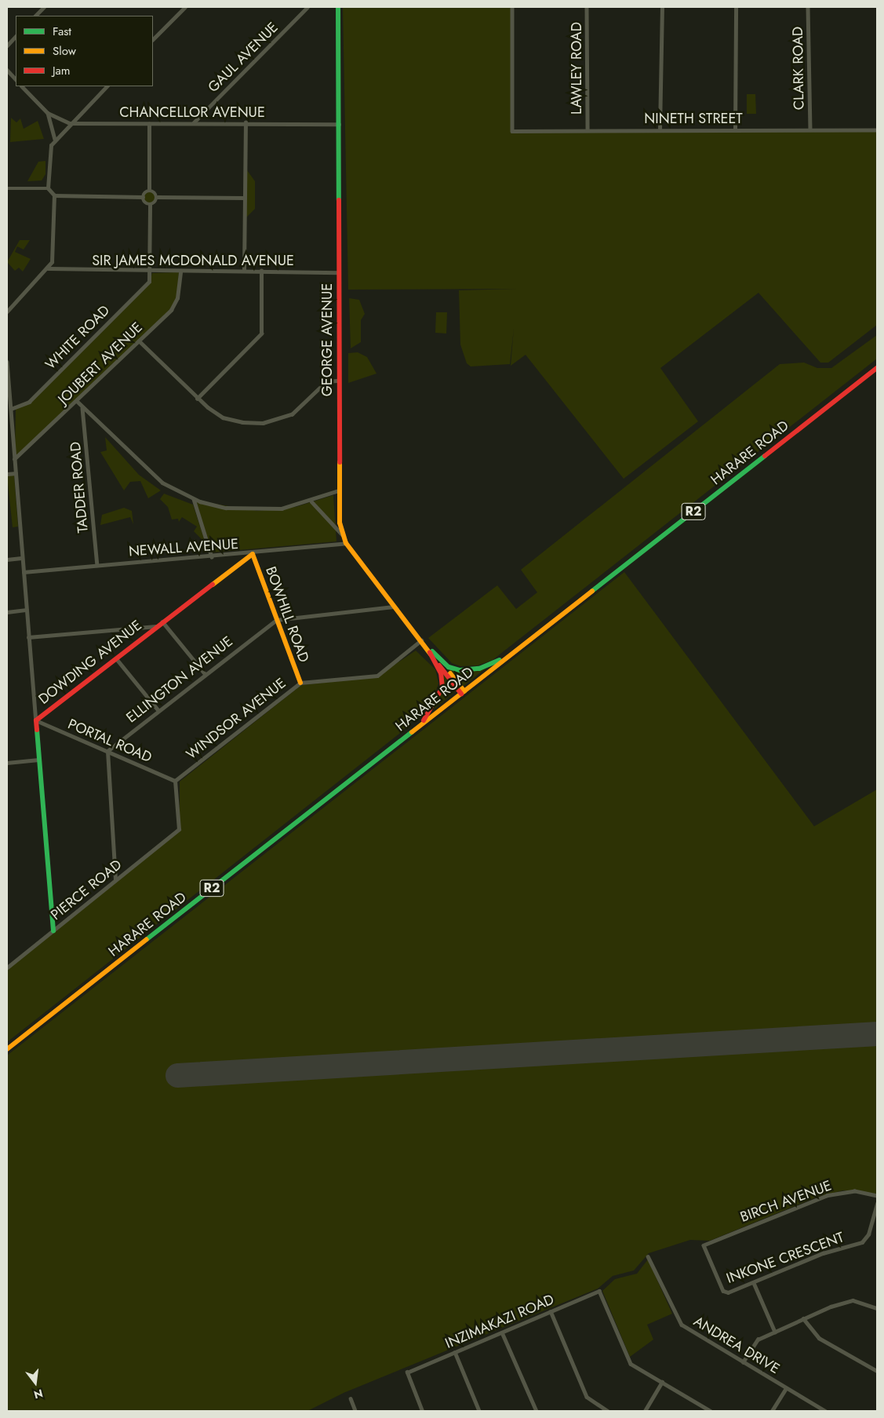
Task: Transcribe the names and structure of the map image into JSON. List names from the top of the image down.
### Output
{
  "streets": {
    "main road": [
      "GEORGE AVENUE",
      "HARARE ROAD",
      "R2",
      "BOWHILL ROAD",
      "DOWDING AVENUE"
    ],
    "street": [
      "GAUL AVENUE",
      "LAWLEY ROAD",
      "CLARK ROAD",
      "CHANCELLOR AVENUE",
      "NINETH STREET",
      "SIR JAMES MCDONALD AVENUE",
      "WHITE ROAD",
      "JOUBERT AVENUE",
      "TADDER ROAD",
      "NEWALL AVENUE",
      "ELLINGTON AVENUE",
      "WINDSOR AVENUE",
      "PORTAL ROAD",
      "PIERCE ROAD",
      "BIRCH AVENUE",
      "INKONE CRESCENT",
      "INZIMAKAZI ROAD",
      "ANDREA DRIVE"
    ]
  },
  "crossings": [
    ["GAUL AVENUE", "CHANCELLOR AVENUE"],
    ["LAWLEY ROAD", "NINETH STREET"],
    ["CLARK ROAD", "NINETH STREET"],
    ["CHANCELLOR AVENUE", "GEORGE AVENUE"],
    ["SIR JAMES MCDONALD AVENUE", "WHITE ROAD"],
    ["SIR JAMES MCDONALD AVENUE", "GEORGE AVENUE"],
    ["SIR JAMES MCDONALD AVENUE", "JOUBERT AVENUE"],
    ["GEORGE AVENUE", "HARARE ROAD"],
    ["GEORGE AVENUE", "NEWALL AVENUE"],
    ["GEORGE AVENUE", "ELLINGTON AVENUE"],
    ["GEORGE AVENUE", "WINDSOR AVENUE"],
    ["TADDER ROAD", "NEWALL AVENUE"],
    ["NEWALL AVENUE", "BOWHILL ROAD"],
    ["NEWALL AVENUE", "DOWDING AVENUE"],
    ["BOWHILL ROAD", "DOWDING AVENUE"],
    ["BOWHILL ROAD", "ELLINGTON AVENUE"],
    ["BOWHILL ROAD", "WINDSOR AVENUE"],
    ["DOWDING AVENUE", "PORTAL ROAD"],
    ["DOWDING AVENUE", "PIERCE ROAD"],
    ["ELLINGTON AVENUE", "PORTAL ROAD"],
    ["WINDSOR AVENUE", "PORTAL ROAD"],
    ["WINDSOR AVENUE", "PIERCE ROAD"],
    ["PORTAL ROAD", "PIERCE ROAD"],
    ["BIRCH AVENUE", "INKONE CRESCENT"]
  ],
  "legend": ["Fast", "Slow", "Jam"],
  "north": "bottom"
}
